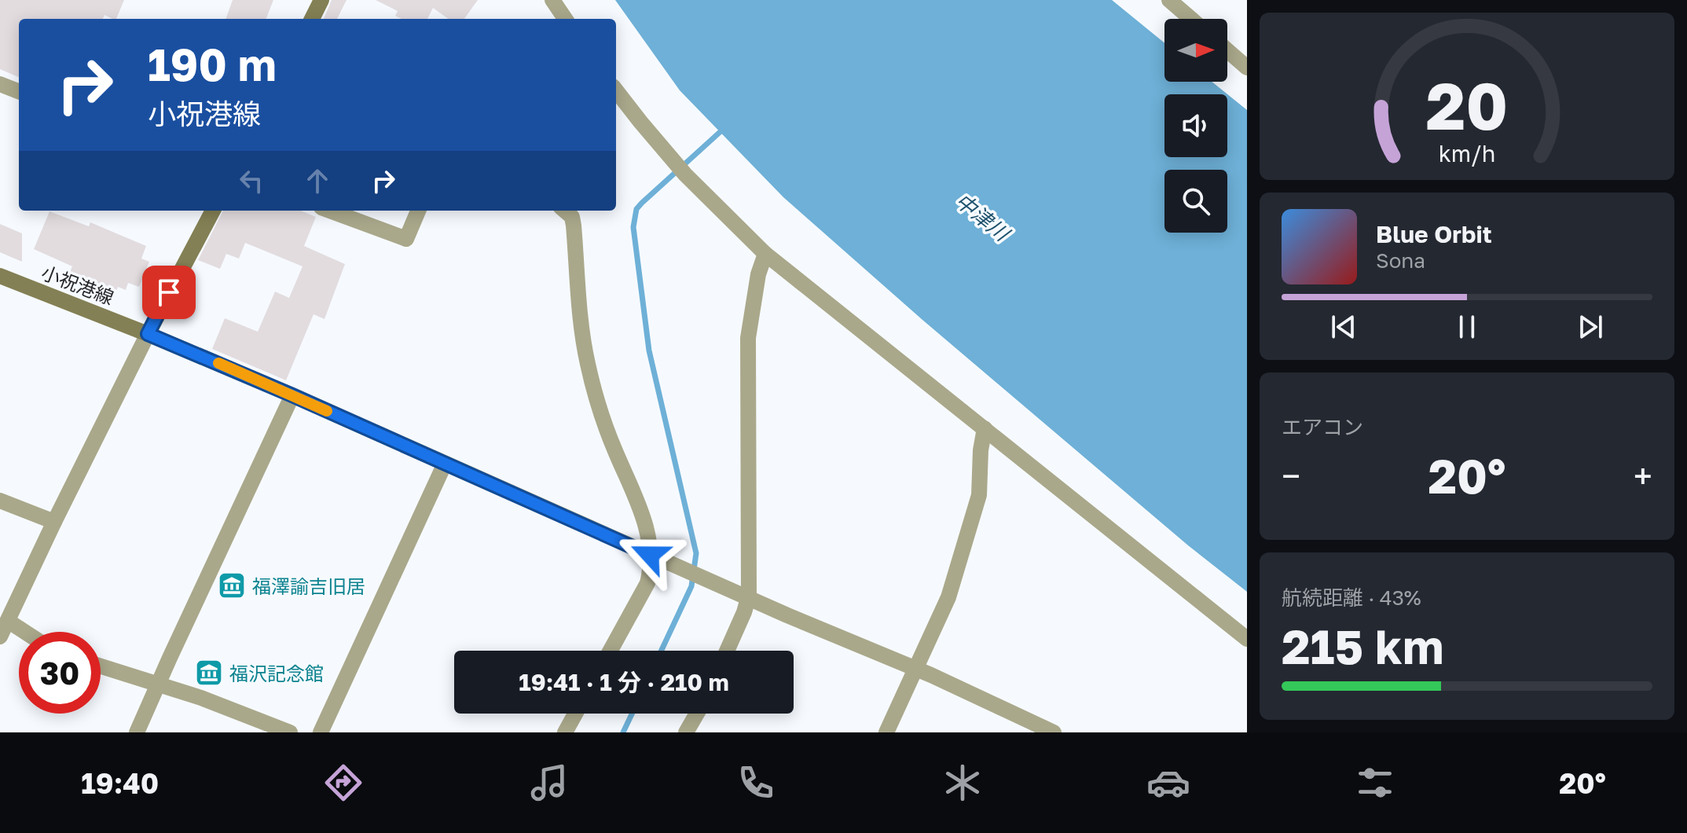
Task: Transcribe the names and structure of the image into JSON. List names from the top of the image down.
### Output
{
  "streets": {
    "main road": ["小祝港線"]
  },
  "water": ["中津川"],
  "places": {
    "museum": ["福澤諭吉旧居", "福沢記念館"]
  },
  "north": "right",
  "page": {
    "turn": ["190 m", "小祝港線"],
    "song": ["Blue Orbit", "Sona"],
    "tile": [
      "エアコン",
      ["航続距離 · 43%", "215 km"]
    ],
    "heat": ["−", "20°", "+"],
    "limit": "30",
    "trip": "19:41 · 1 分 · 210 m",
    "tabs": ["19:40", "20°"],
    "gauge": ["20", "km/h"]
  }
}
